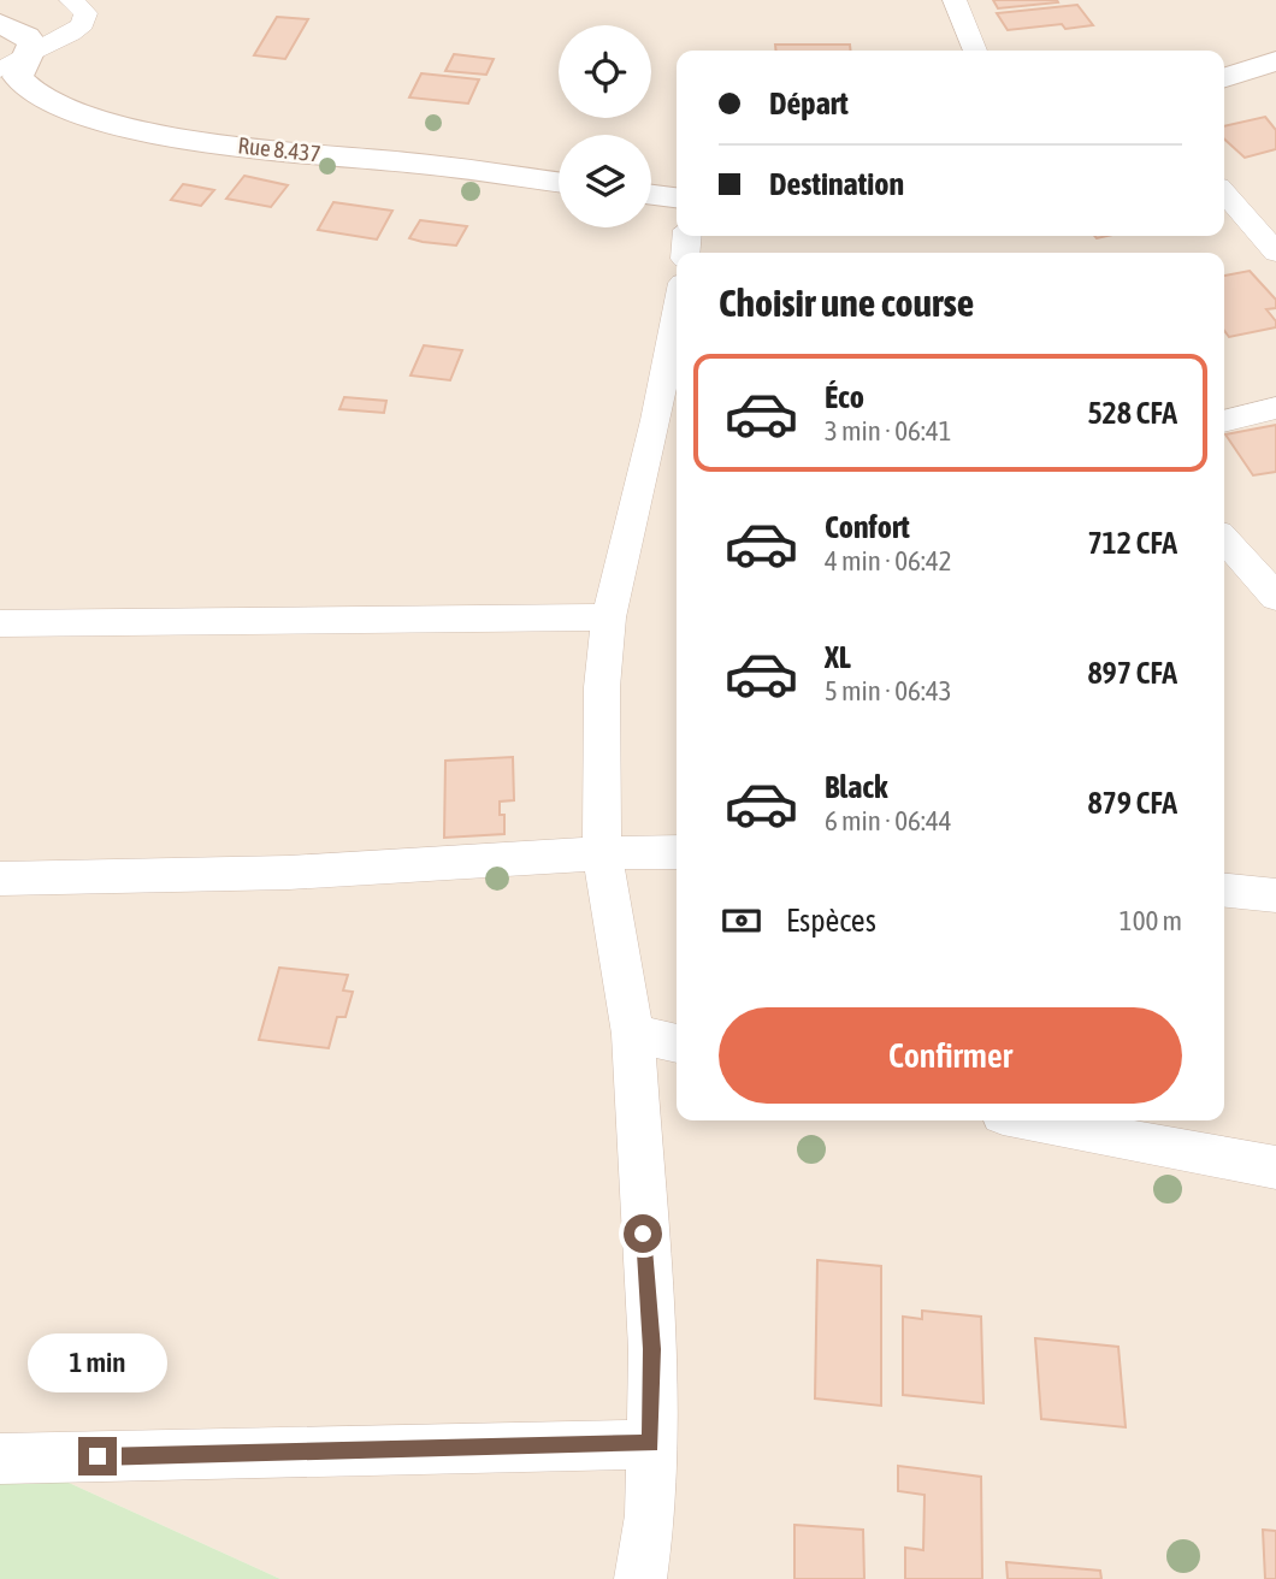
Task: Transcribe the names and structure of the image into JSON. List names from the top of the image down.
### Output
{
  "streets": {
    "main road": ["Rue 8.437"]
  },
  "page": {
    "banner": ["Départ", "Destination"],
    "heading": "Choisir une course",
    "list": [
      {
        "name": "Éco",
        "note": "3 min · 06:41",
        "value": "528 CFA"
      },
      {
        "name": "Confort",
        "note": "4 min · 06:42",
        "value": "712 CFA"
      },
      {
        "name": "XL",
        "note": "5 min · 06:43",
        "value": "897 CFA"
      },
      {
        "name": "Black",
        "note": "6 min · 06:44",
        "value": "879 CFA"
      }
    ],
    "pay": ["Espèces", "100 m"],
    "buttons": "Confirmer",
    "bubble": "1 min"
  }
}
